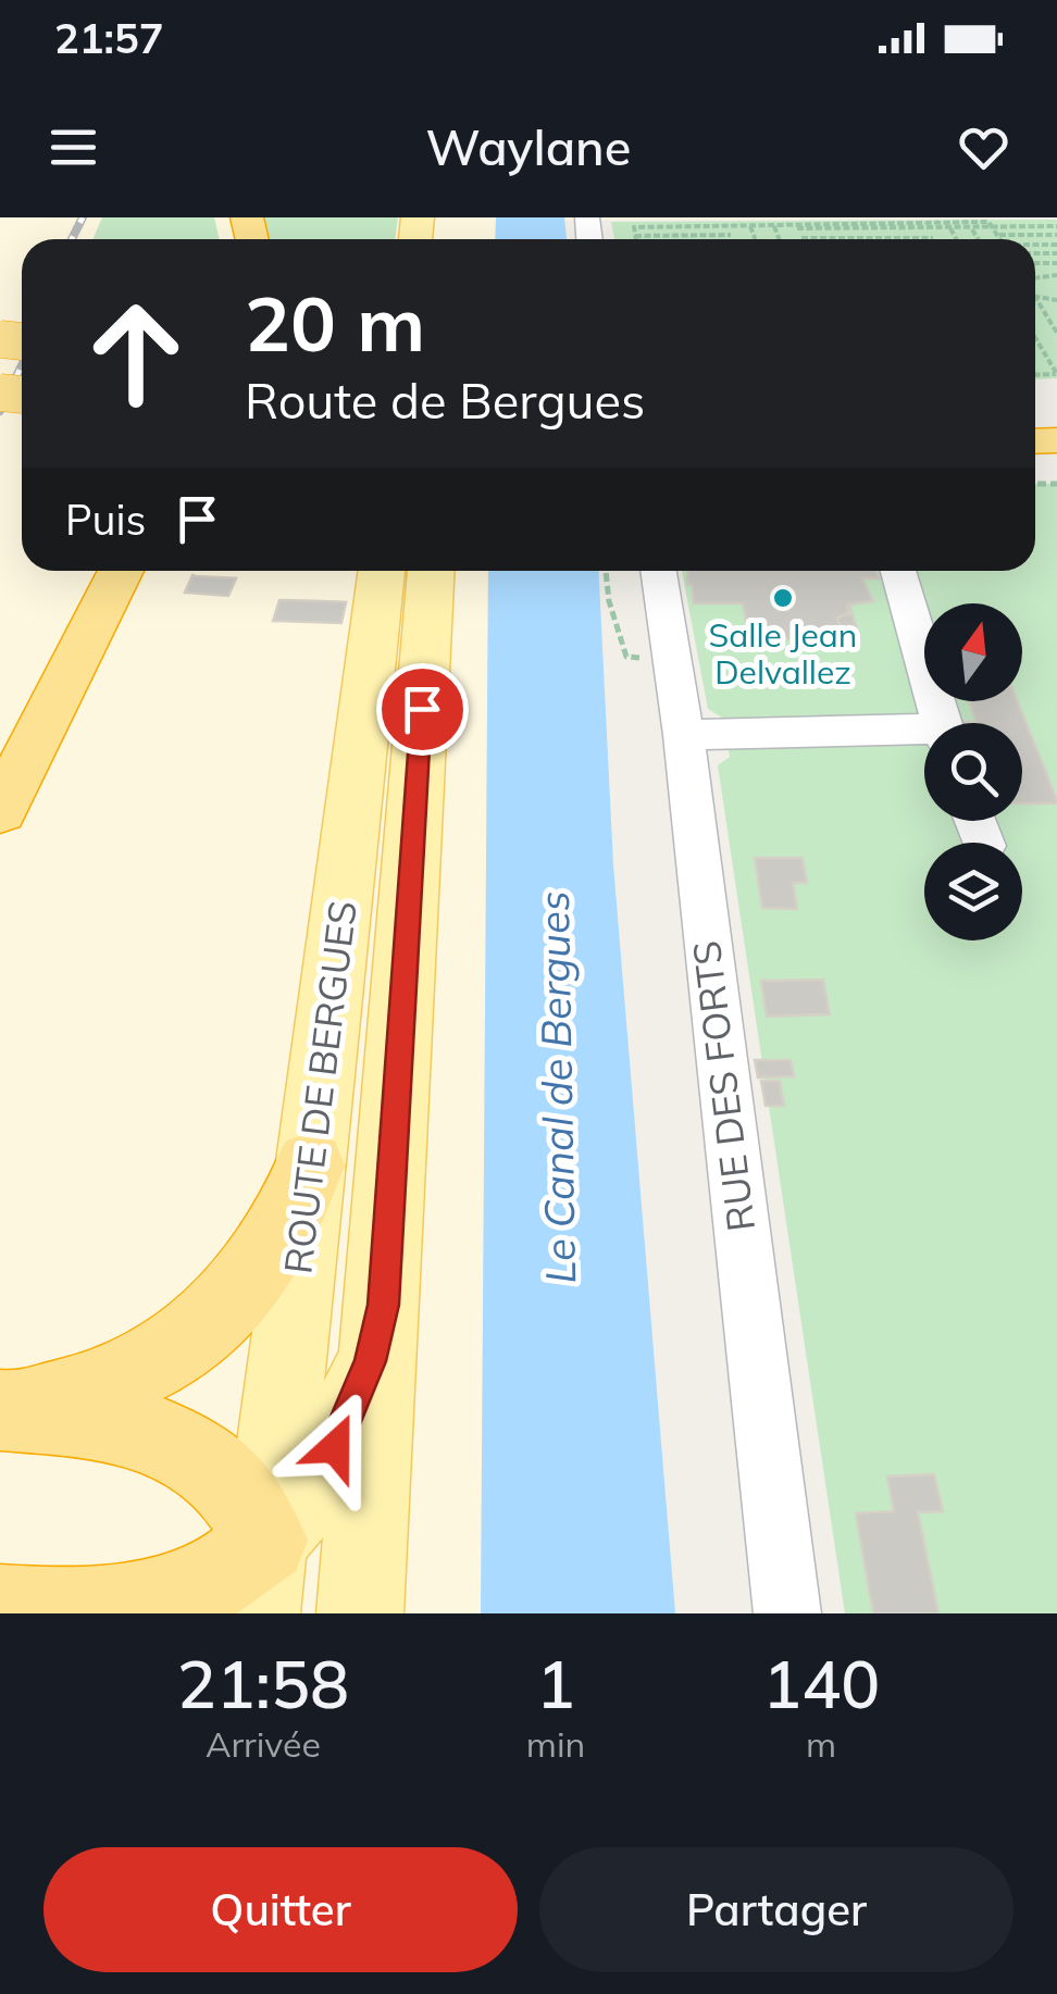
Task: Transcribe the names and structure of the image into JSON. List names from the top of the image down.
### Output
{
  "streets": {
    "main road": ["ROUTE DE BERGUES"],
    "street": ["RUE DES FORTS"]
  },
  "water": ["Le Canal de Bergues"],
  "places": ["Salle Jean Delvallez"],
  "north": "top",
  "page": {
    "status": "21:57",
    "header": "Waylane",
    "turn": ["20 m", "Route de Bergues"],
    "then": "Puis",
    "eta": [
      "21:58",
      "Arrivée",
      "1",
      "min",
      "140",
      "m"
    ],
    "buttons": ["Quitter", "Partager"]
  }
}
